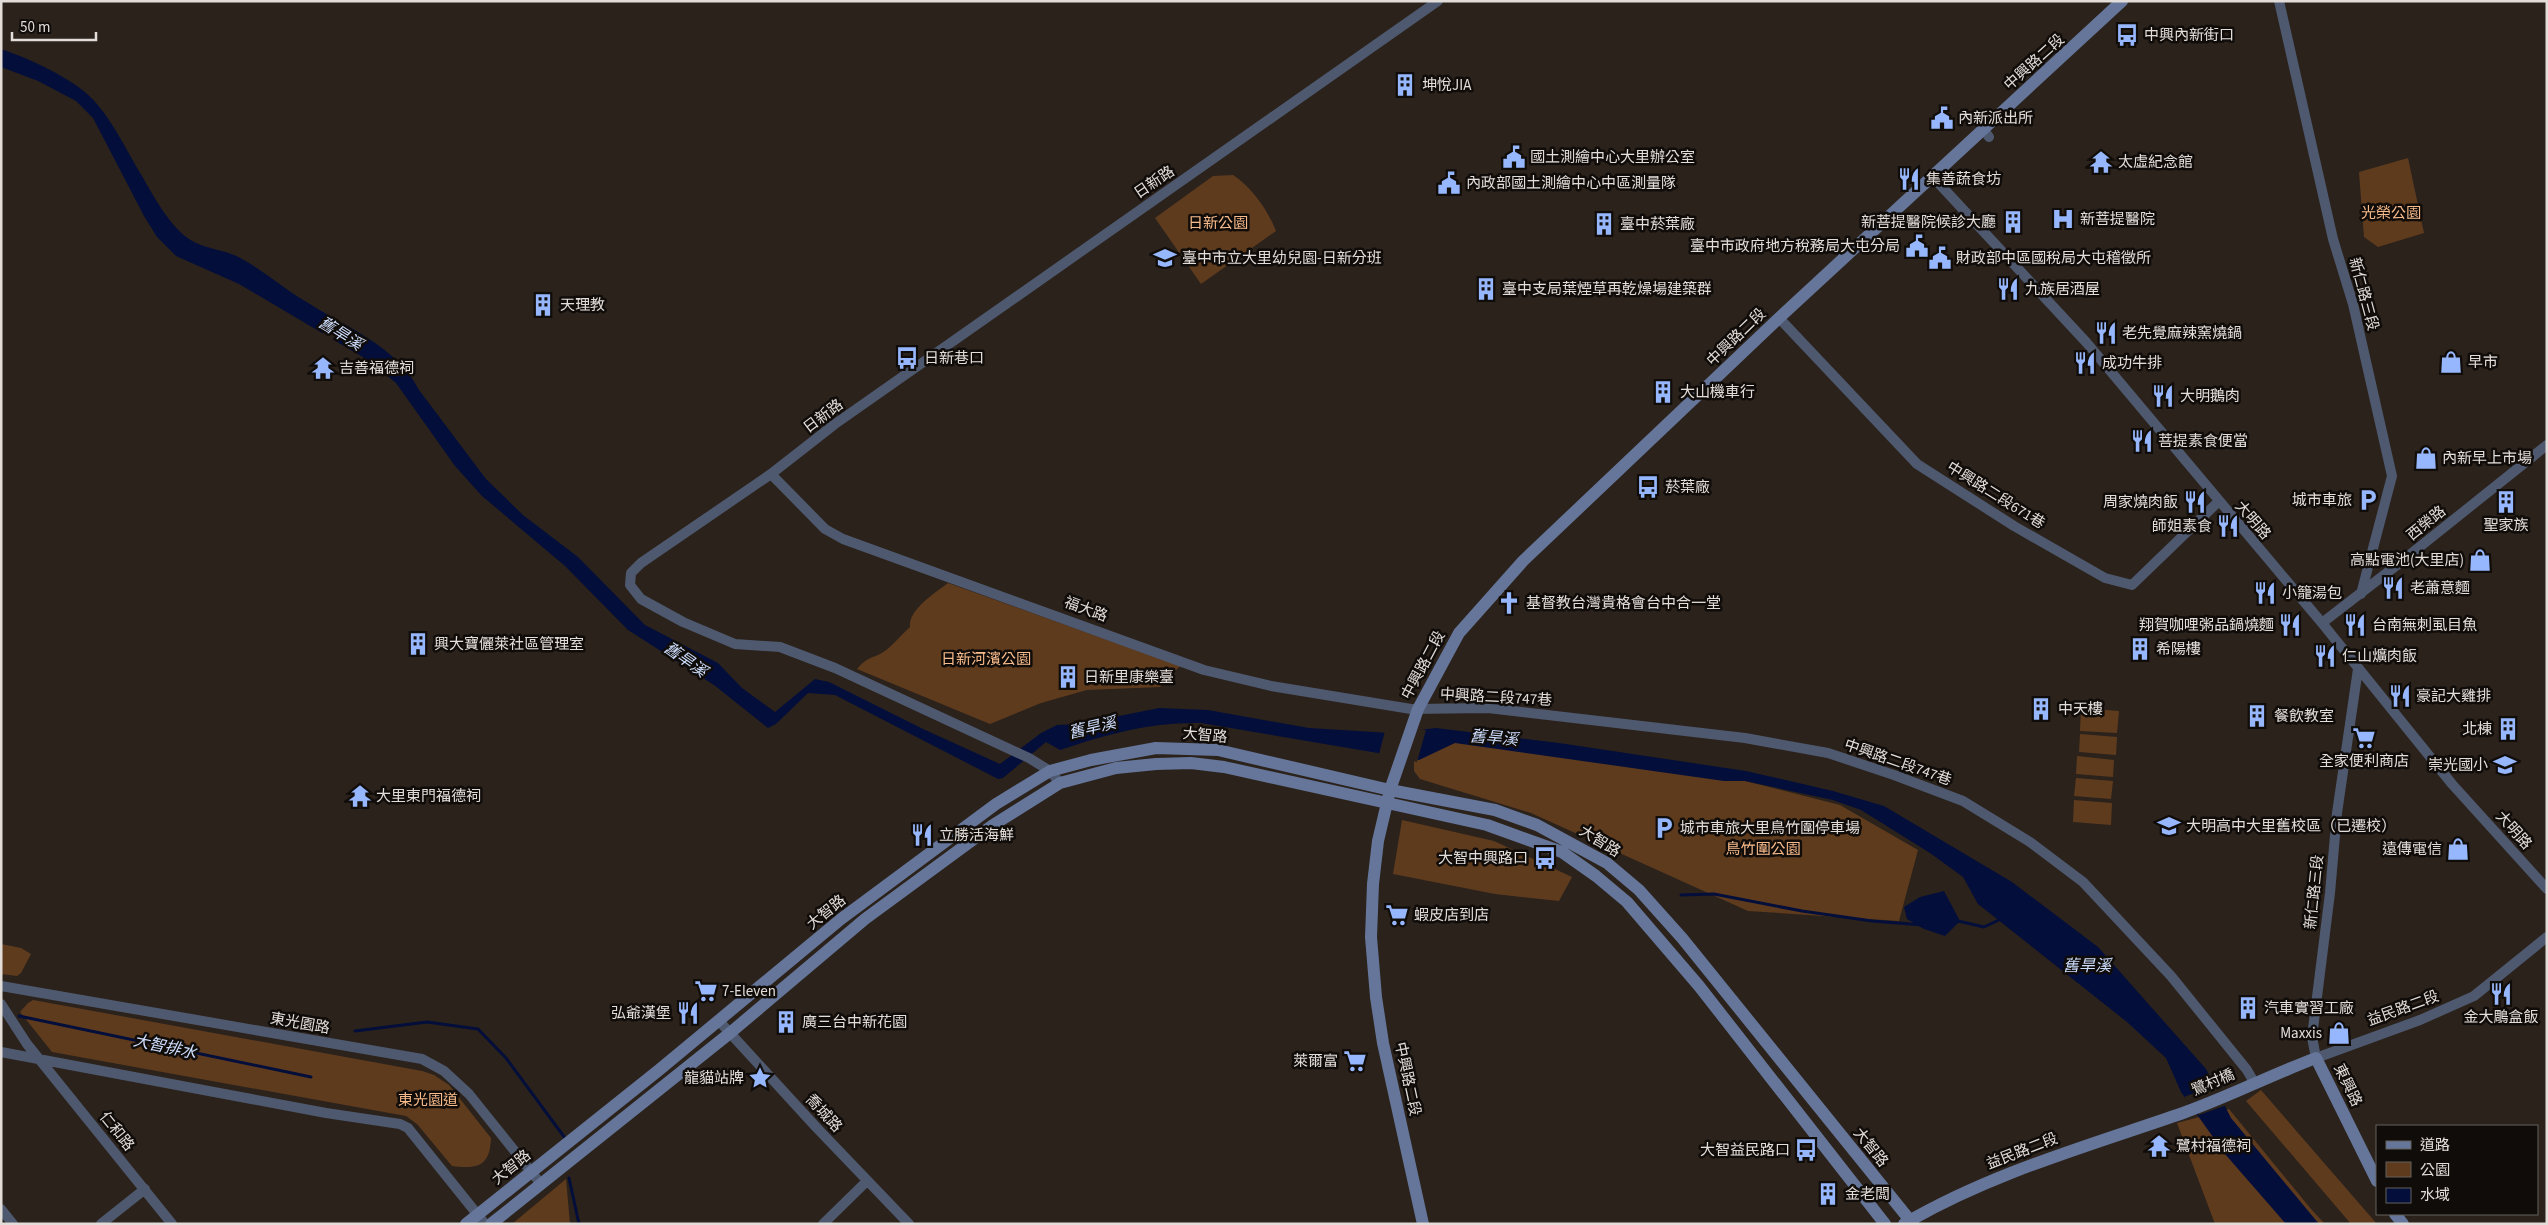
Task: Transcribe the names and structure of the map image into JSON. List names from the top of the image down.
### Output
{
  "streets": {
    "street": [
      "中興路二段",
      "日新路",
      "新仁路三段",
      "中興路二段671巷",
      "大明路",
      "西榮路",
      "福大路",
      "中興路二段747巷",
      "大智路",
      "益民路二段",
      "東光園路",
      "鷺村橋",
      "東興路",
      "喬城路",
      "仁和路"
    ]
  },
  "crossings": [
    ["中興路二段", "中興路二段671巷"],
    ["中興路二段", "大明路"],
    ["中興路二段", "福大路"],
    ["中興路二段", "中興路二段747巷"],
    ["中興路二段", "大智路"],
    ["日新路", "福大路"],
    ["日新路", "大智路"],
    ["新仁路三段", "大明路"],
    ["新仁路三段", "西榮路"],
    ["新仁路三段", "益民路二段"],
    ["新仁路三段", "東興路"],
    ["中興路二段671巷", "大明路"],
    ["大明路", "西榮路"],
    ["福大路", "中興路二段747巷"],
    ["中興路二段747巷", "益民路二段"],
    ["中興路二段747巷", "鷺村橋"],
    ["大智路", "益民路二段"],
    ["大智路", "東光園路"],
    ["大智路", "喬城路"],
    ["益民路二段", "鷺村橋"],
    ["益民路二段", "東興路"]
  ],
  "water": ["舊旱溪", "大智排水"],
  "parks": [
    "光榮公園",
    "日新公園",
    "日新河濱公園",
    "鳥竹圍公園",
    "東光園道"
  ],
  "places": {
    "bus stop": [
      "中興內新街口",
      "日新巷口",
      "菸葉廠",
      "大智中興路口",
      "大智益民路口"
    ],
    "building": [
      "坤悅JIA",
      "新菩提醫院候診大廳",
      "臺中菸葉廠",
      "臺中支局葉煙草再乾燥場建築群",
      "天理教",
      "大山機車行",
      "聖家族",
      "興大寶儷萊社區管理室",
      "希陽樓",
      "日新里康樂臺",
      "中天樓",
      "餐飲教室",
      "北棟",
      "汽車實習工廠",
      "廣三台中新花園",
      "金老闆"
    ],
    "public building": [
      "內新派出所",
      "國土測繪中心大里辦公室",
      "內政部國土測繪中心中區測量隊",
      "臺中市政府地方稅務局大屯分局",
      "財政部中區國稅局大屯稽徵所"
    ],
    "temple": [
      "太虛紀念館",
      "吉善福德祠",
      "大里東門福德祠",
      "鷺村福德祠"
    ],
    "restaurant": [
      "集善蔬食坊",
      "九族居酒屋",
      "老先覺麻辣窯燒鍋",
      "成功牛排",
      "大明鵝肉",
      "菩提素食便當",
      "周家燒肉飯",
      "師姐素食",
      "老蕭意麵",
      "小籠湯包",
      "翔賀咖哩粥品鍋燒麵",
      "台南無刺虱目魚",
      "仁山爌肉飯",
      "豪記大雞排",
      "立勝活海鮮",
      "金大鵰盒飯",
      "弘爺漢堡"
    ],
    "hospital": ["新菩提醫院"],
    "school or university": ["臺中市立大里幼兒園-日新分班", "崇光國小", "大明高中大里舊校區（已遷校）"],
    "shop": [
      "早市",
      "內新早上市場",
      "高點電池(大里店)",
      "遠傳電信",
      "Maxxis"
    ],
    "parking": ["城市車旅", "城市車旅大里鳥竹圍停車場"],
    "church": ["基督教台灣貴格會台中合一堂"],
    "supermarket": [
      "全家便利商店",
      "蝦皮店到店",
      "7-Eleven",
      "萊爾富"
    ],
    "place": ["龍貓站牌"]
  },
  "legend": ["道路", "公園", "水域"],
  "scale_bar": "50 m"
}
